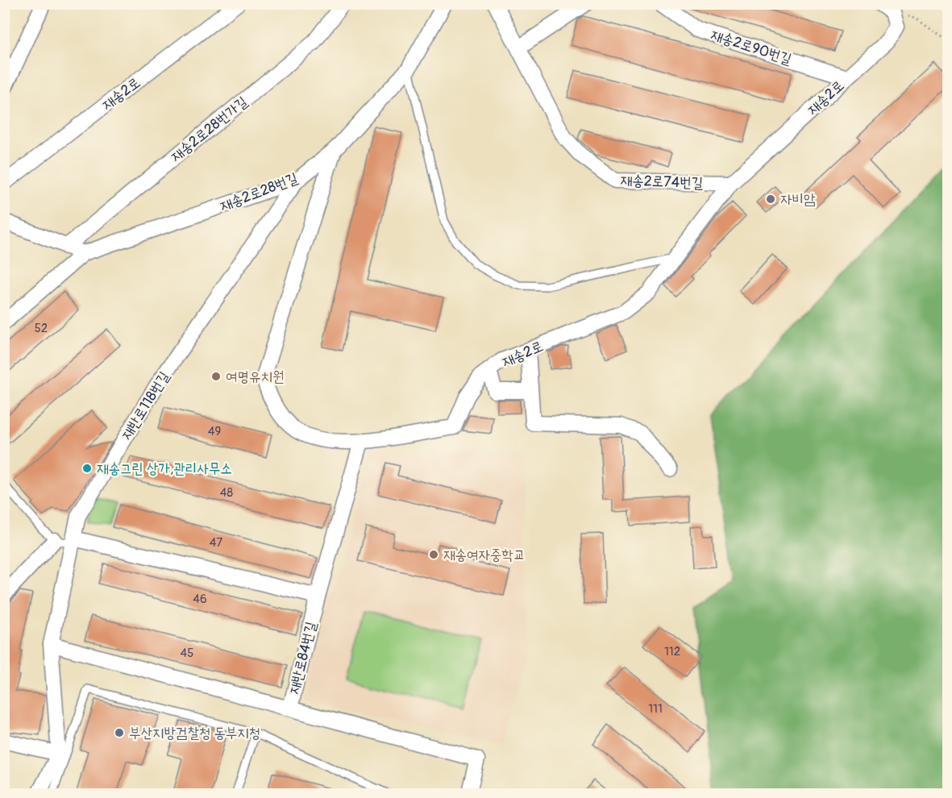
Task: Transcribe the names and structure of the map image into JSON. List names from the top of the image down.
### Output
{
  "streets": {
    "street": [
      "재송2로90번길",
      "재송2로",
      "재송2로28번가길",
      "재송2로74번길",
      "재송2로28번길",
      "재반로118번길",
      "재반로84번길"
    ]
  },
  "crossings": [
    ["재송2로90번길", "재송2로"],
    ["재송2로", "재송2로74번길"],
    ["재송2로", "재송2로28번길"],
    ["재송2로", "재반로84번길"],
    ["재송2로28번길", "재반로118번길"]
  ],
  "places": [
    "자비암",
    "여명유치원",
    "재송그린 상가,관리사무소",
    "재송여자중학교",
    "부산지방검찰청 동부지청"
  ],
  "house_numbers": [
    "52",
    "49",
    "48",
    "47",
    "46",
    "112",
    "45",
    "111"
  ]
}
